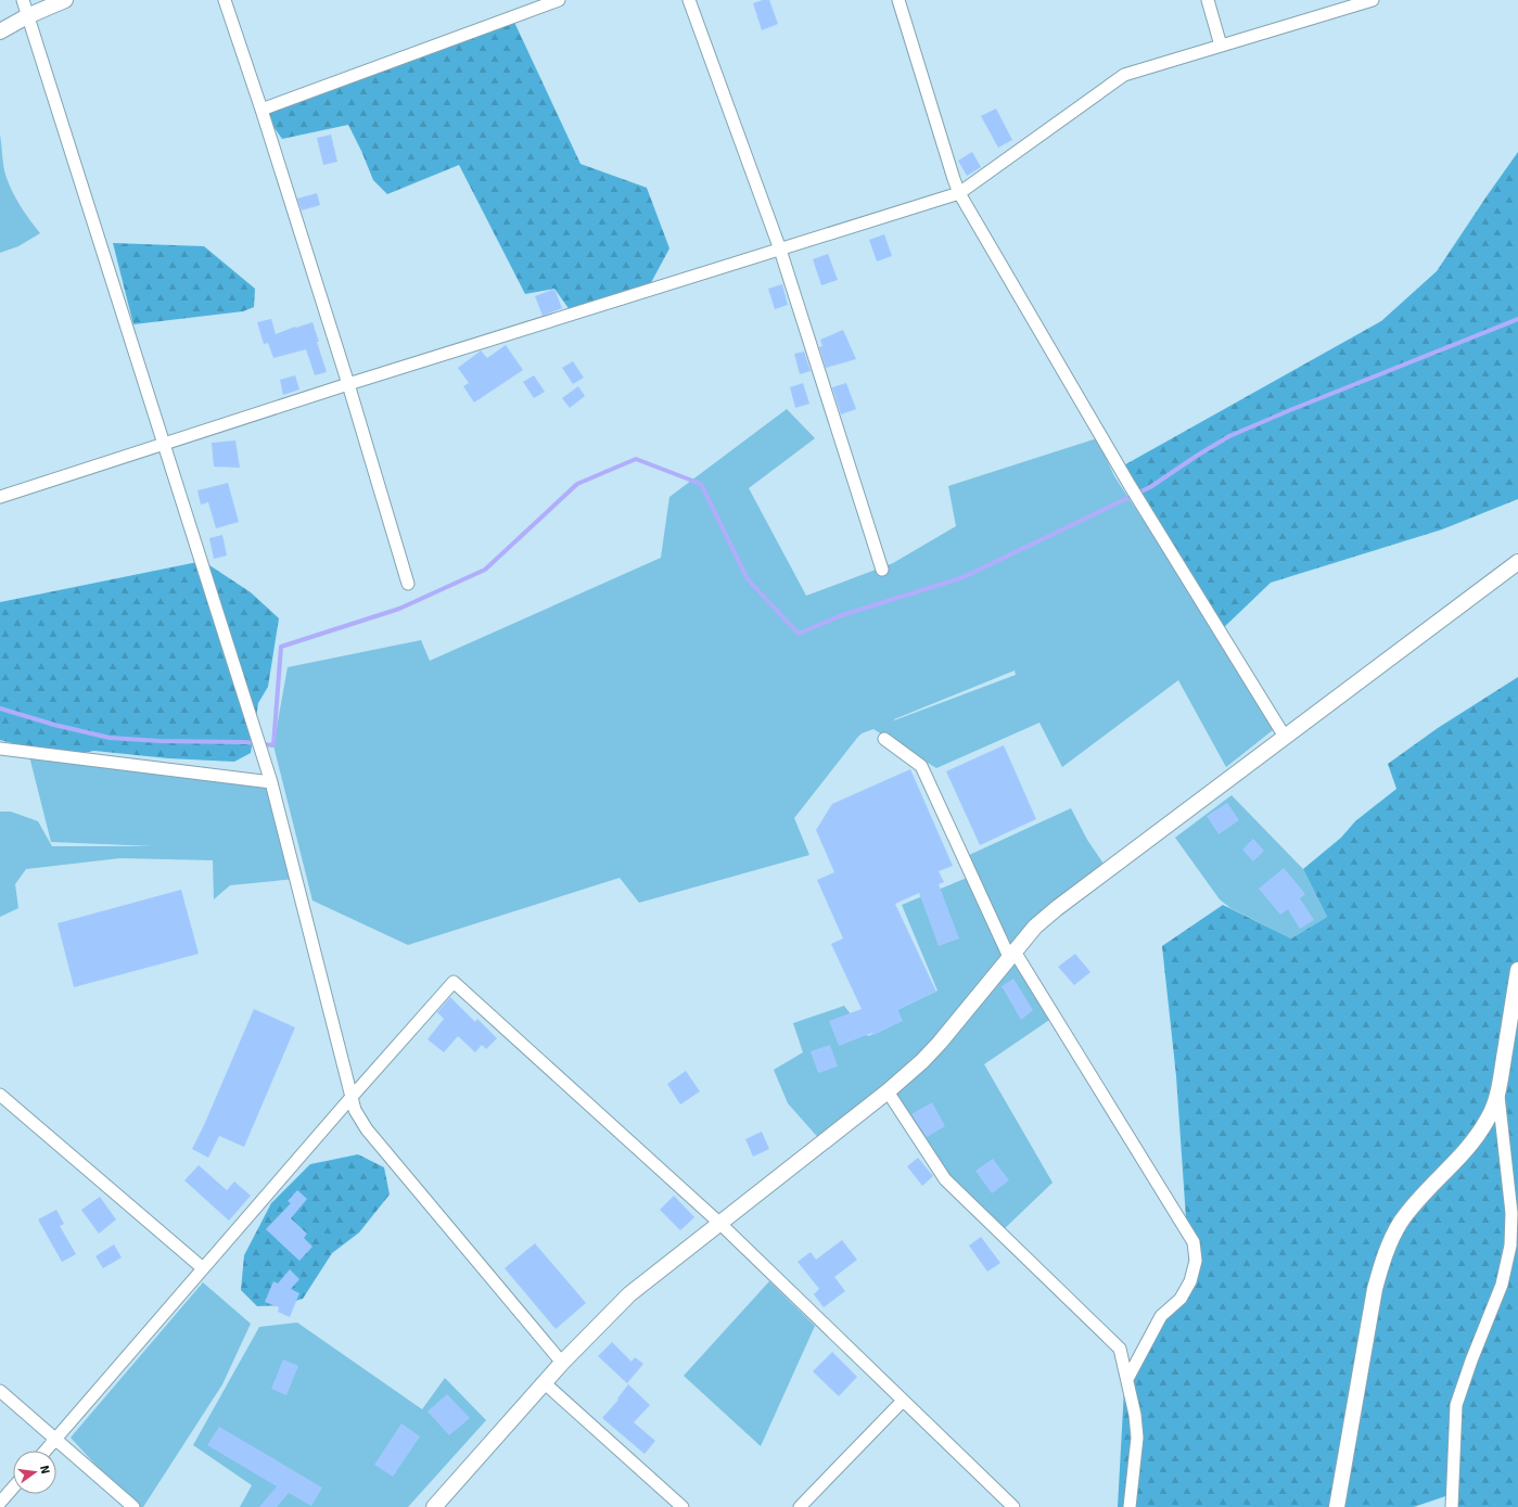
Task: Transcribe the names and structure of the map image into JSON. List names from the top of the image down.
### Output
{
  "north": "right"
}
